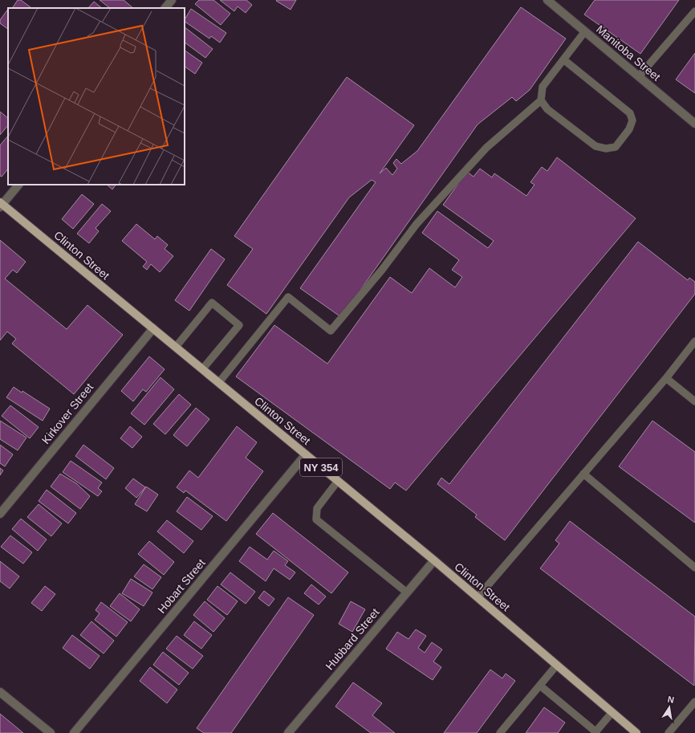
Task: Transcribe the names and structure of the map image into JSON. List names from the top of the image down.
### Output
{
  "streets": {
    "main road": ["Clinton Street", "NY 354"],
    "street": [
      "Manitoba Street",
      "Kirkover Street",
      "Hobart Street",
      "Hubbard Street"
    ]
  },
  "crossings": [
    ["Clinton Street", "Kirkover Street"],
    ["Clinton Street", "Hobart Street"],
    ["Clinton Street", "Hubbard Street"]
  ],
  "north": "top"
}
